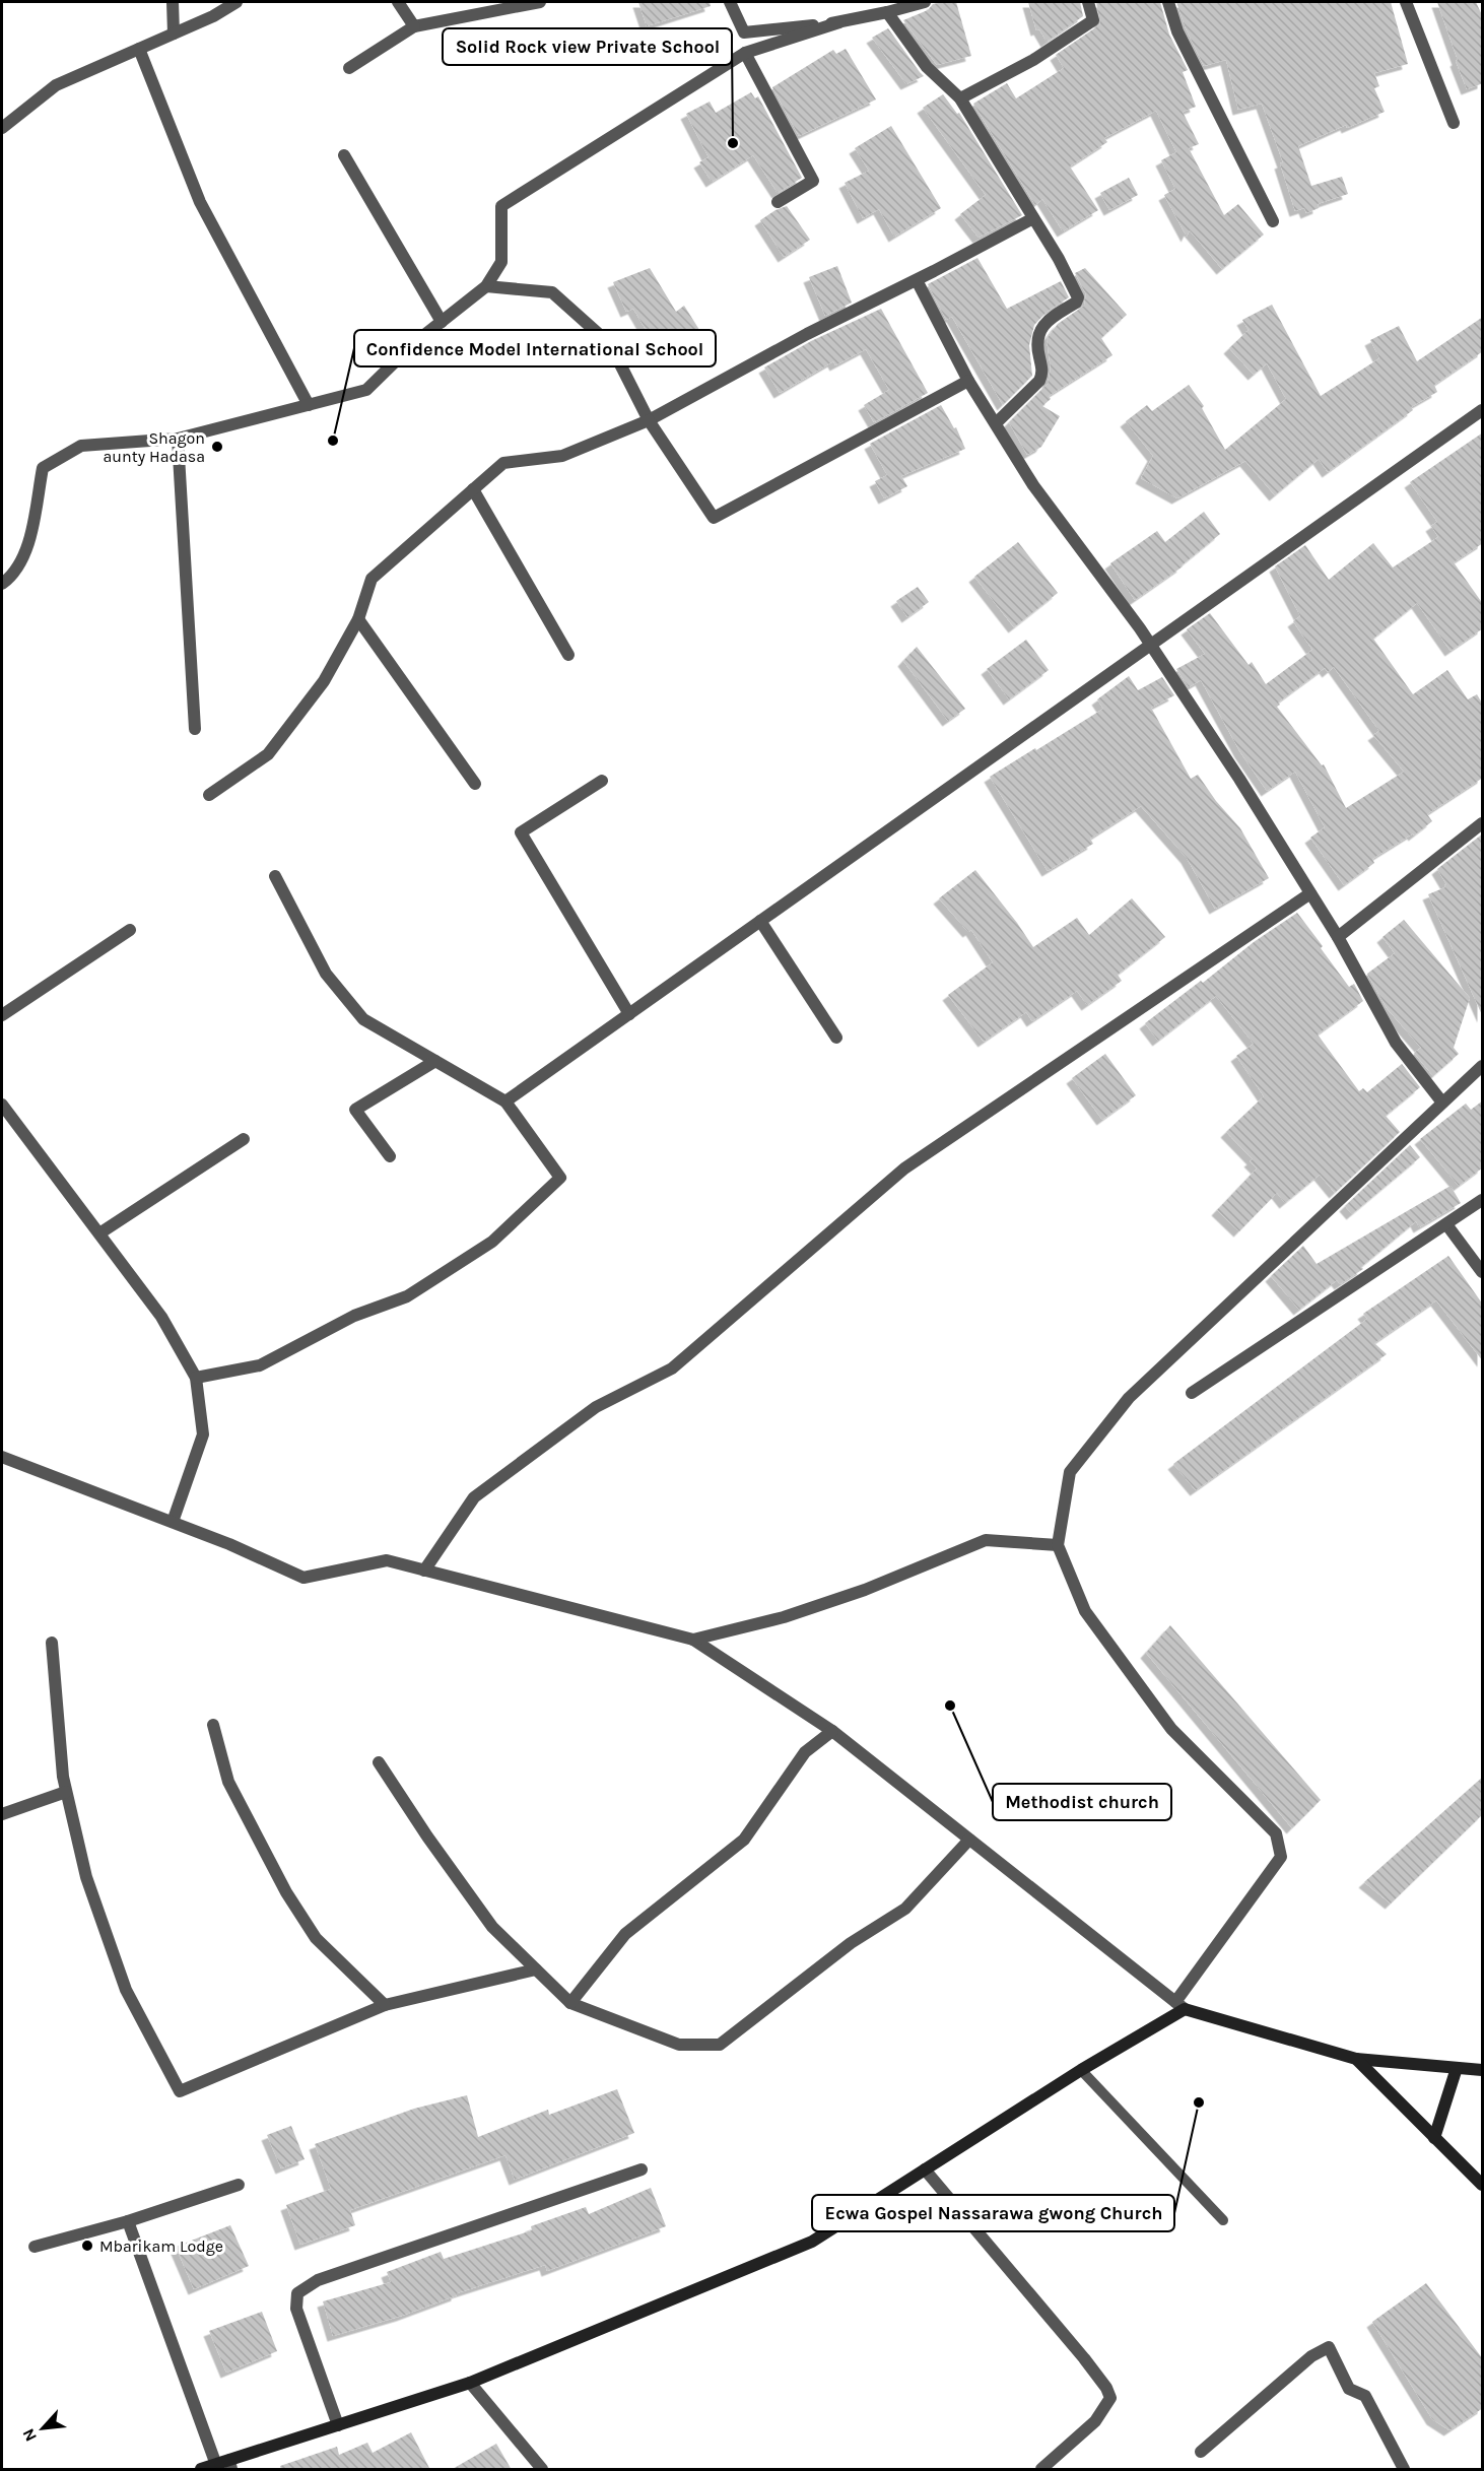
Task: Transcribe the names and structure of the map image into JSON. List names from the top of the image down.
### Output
{
  "places": [
    "Solid Rock view Private School",
    "Confidence Model International School",
    "Shagon aunty Hadasa",
    "Methodist church",
    "Ecwa Gospel Nassarawa gwong Church",
    "Mbarikam Lodge"
  ],
  "north": "bottom left"
}
